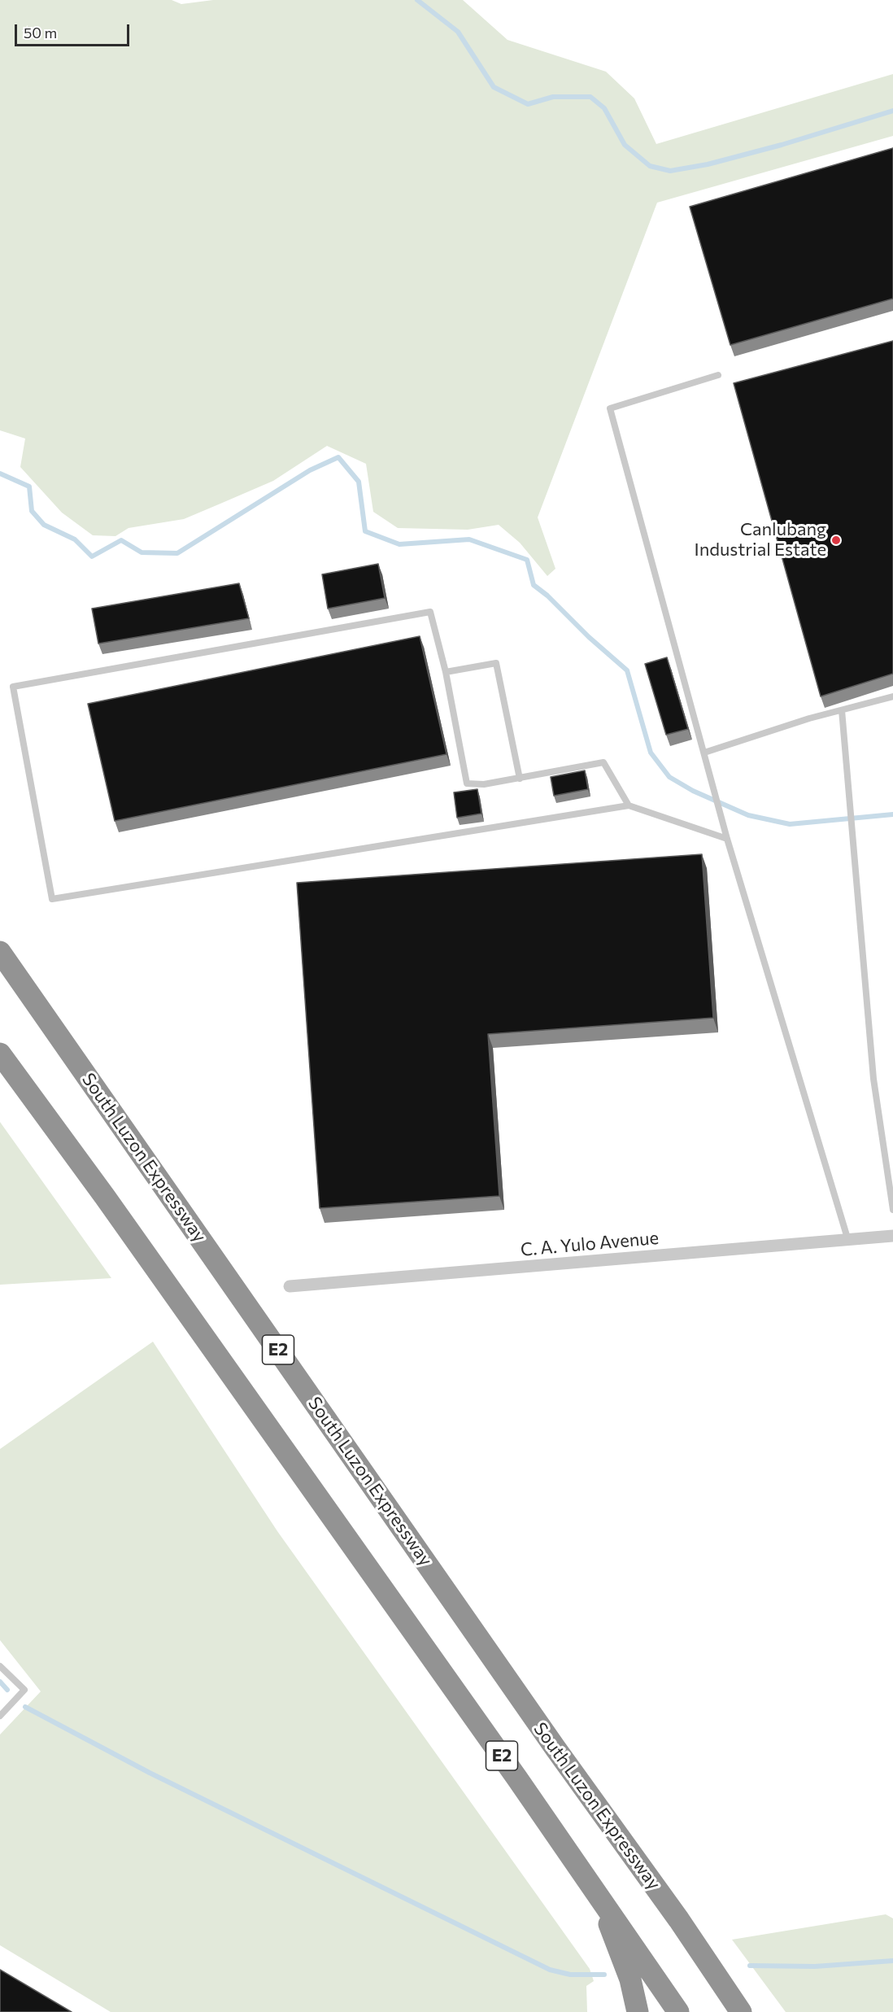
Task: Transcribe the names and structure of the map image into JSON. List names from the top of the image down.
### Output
{
  "streets": {
    "highway": ["South Luzon Expressway", "E2"],
    "street": ["C. A. Yulo Avenue"]
  },
  "places": ["Canlubang Industrial Estate"],
  "scale_bar": "50 m"
}
